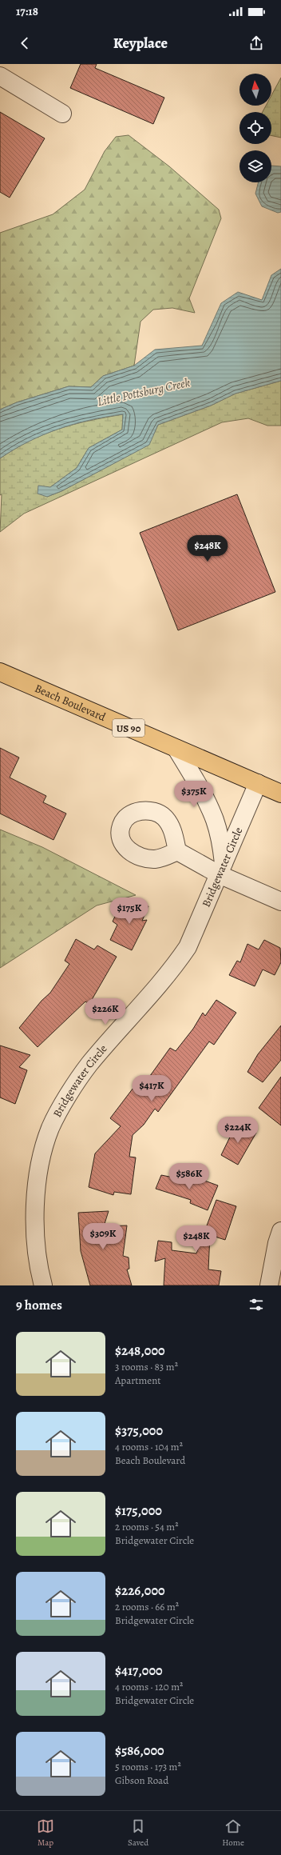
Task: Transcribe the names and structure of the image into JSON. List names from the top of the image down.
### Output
{
  "streets": {
    "highway": ["Beach Boulevard", "US 90"],
    "street": ["Bridgewater Circle"]
  },
  "crossings": [
    ["Beach Boulevard", "Bridgewater Circle"]
  ],
  "water": ["Little Pottsburg Creek"],
  "north": "top",
  "page": {
    "status": "17:18",
    "header": "Keyplace",
    "price": [
      "$248K",
      "$375K",
      "$175K",
      "$226K",
      "$417K",
      "$224K",
      "$586K",
      "$309K",
      "$248K"
    ],
    "heading": "9 homes",
    "list": [
      {
        "name": "$248,000",
        "note": "3 rooms · 83 m² · Apartment"
      },
      {
        "name": "$375,000",
        "note": "4 rooms · 104 m² · Beach Boulevard"
      },
      {
        "name": "$175,000",
        "note": "2 rooms · 54 m² · Bridgewater Circle"
      },
      {
        "name": "$226,000",
        "note": "2 rooms · 66 m² · Bridgewater Circle"
      },
      {
        "name": "$417,000",
        "note": "4 rooms · 120 m² · Bridgewater Circle"
      },
      {
        "name": "$586,000",
        "note": "5 rooms · 173 m² · Gibson Road"
      }
    ],
    "tabs": ["Map", "Saved", "Home"]
  }
}
